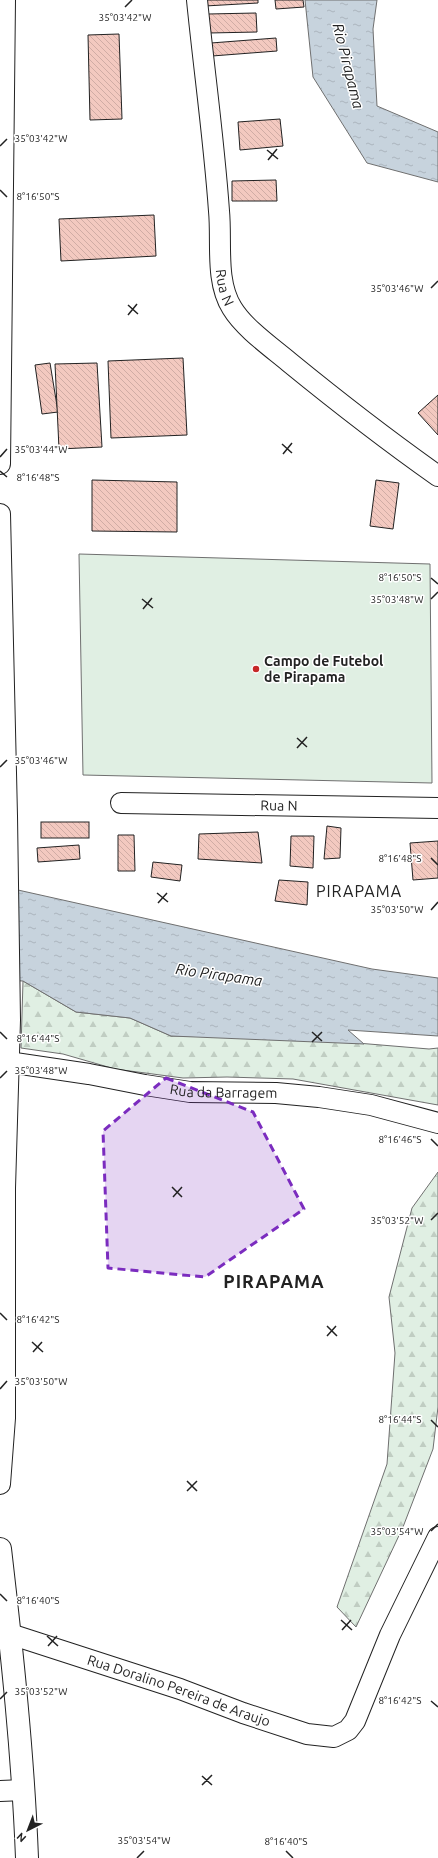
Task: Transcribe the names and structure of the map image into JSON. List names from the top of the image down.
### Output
{
  "streets": {
    "street": ["Rua N", "Rua da Barragem", "Rua Doralino Pereira de Araujo"]
  },
  "districts": ["PIRAPAMA", "PIRAPAMA"],
  "water": ["Rio Pirapama"],
  "places": ["Campo de Futebol de Pirapama"],
  "north": "bottom left",
  "coordinates": [
    "35°03'42\"W",
    "8°16'50\"S",
    "35°03'46\"W",
    "35°03'44\"W",
    "8°16'48\"S",
    "35°03'48\"W",
    "35°03'50\"W",
    "8°16'44\"S",
    "8°16'46\"S",
    "35°03'52\"W",
    "8°16'42\"S",
    "35°03'54\"W",
    "8°16'40\"S"
  ]
}
